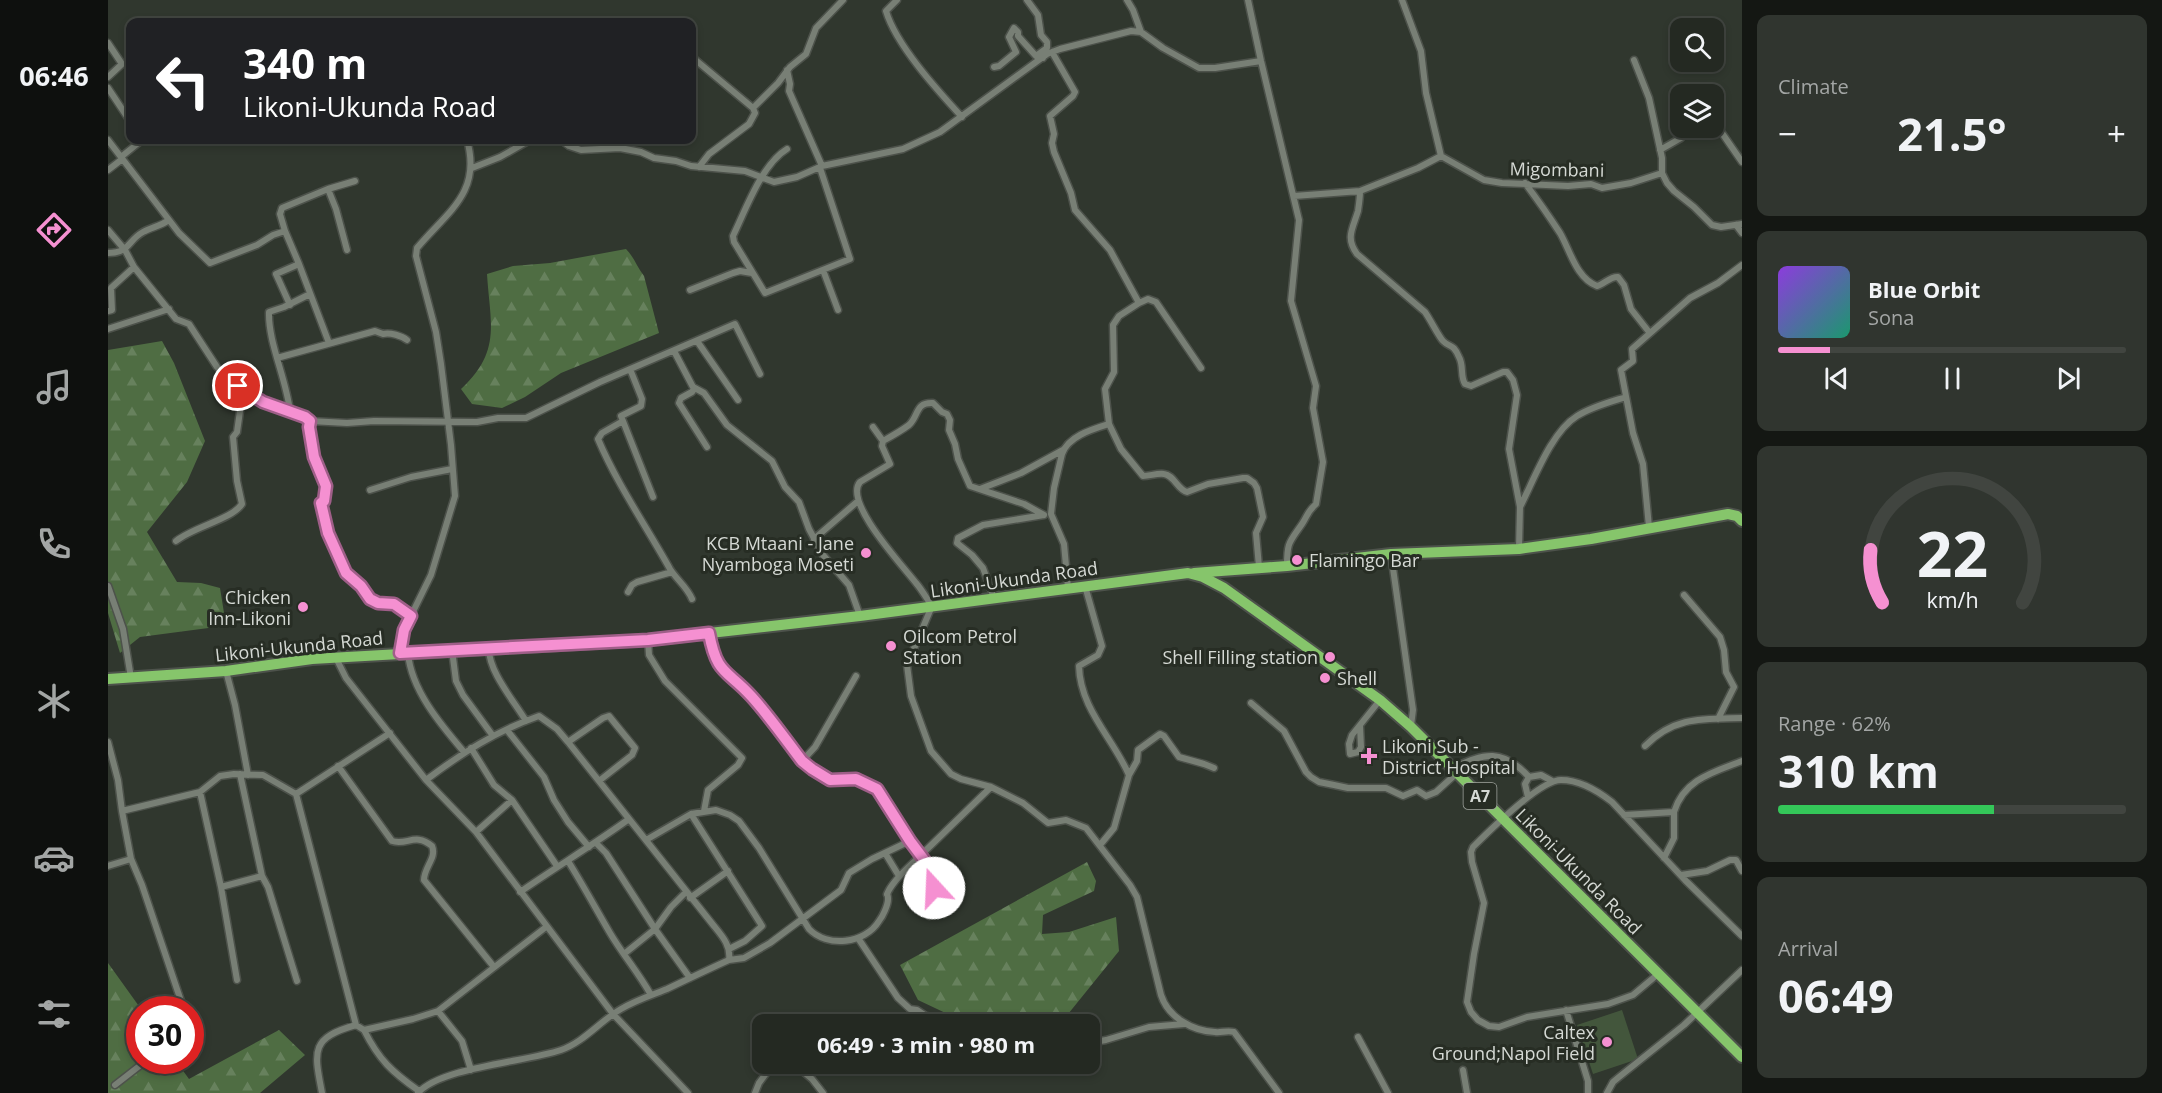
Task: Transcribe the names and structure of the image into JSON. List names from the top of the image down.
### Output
{
  "streets": {
    "highway": ["Likoni-Ukunda Road", "A7"],
    "street": ["Migombani"]
  },
  "crossings": [
    ["Likoni-Ukunda Road", "A7"]
  ],
  "places": {
    "other": [
      "KCB Mtaani - Jane Nyamboga Moseti",
      "Flamingo Bar",
      "Chicken Inn-Likoni",
      "Oilcom Petrol Station",
      "Shell Filling station",
      "Shell",
      "Caltex Ground;Napol Field"
    ],
    "health": ["Likoni Sub - District Hospital"]
  },
  "page": {
    "tabs": "06:46",
    "tile": [
      "Climate",
      ["Range · 62%", "310 km"],
      ["Arrival", "06:49"]
    ],
    "turn": ["340 m", "Likoni-Ukunda Road"],
    "heat": ["−", "21.5°", "+"],
    "song": ["Blue Orbit", "Sona"],
    "limit": "30",
    "trip": "06:49 · 3 min · 980 m",
    "gauge": ["22", "km/h"]
  }
}
